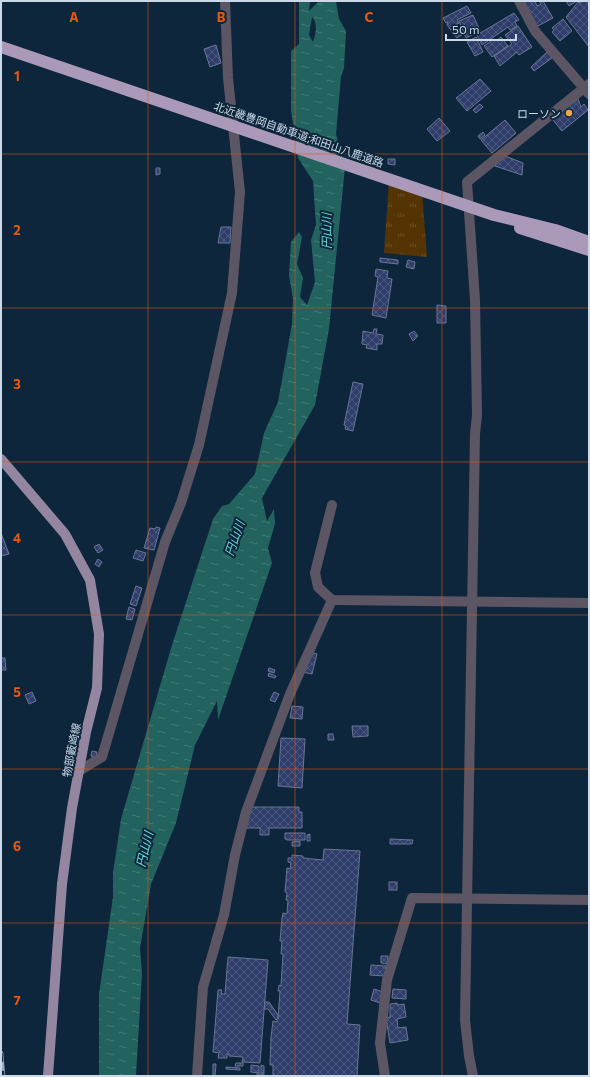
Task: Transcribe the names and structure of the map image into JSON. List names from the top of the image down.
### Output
{
  "streets": {
    "highway": ["北近畿豊岡自動車道;和田山八鹿道路"],
    "main road": ["物部藪崎線"]
  },
  "water": ["円山川"],
  "places": ["ローソン"],
  "scale_bar": "50 m",
  "grid": {
    "columns": ["A", "B", "C"],
    "rows": [
      "1",
      "2",
      "3",
      "4",
      "5",
      "6",
      "7"
    ]
  }
}
